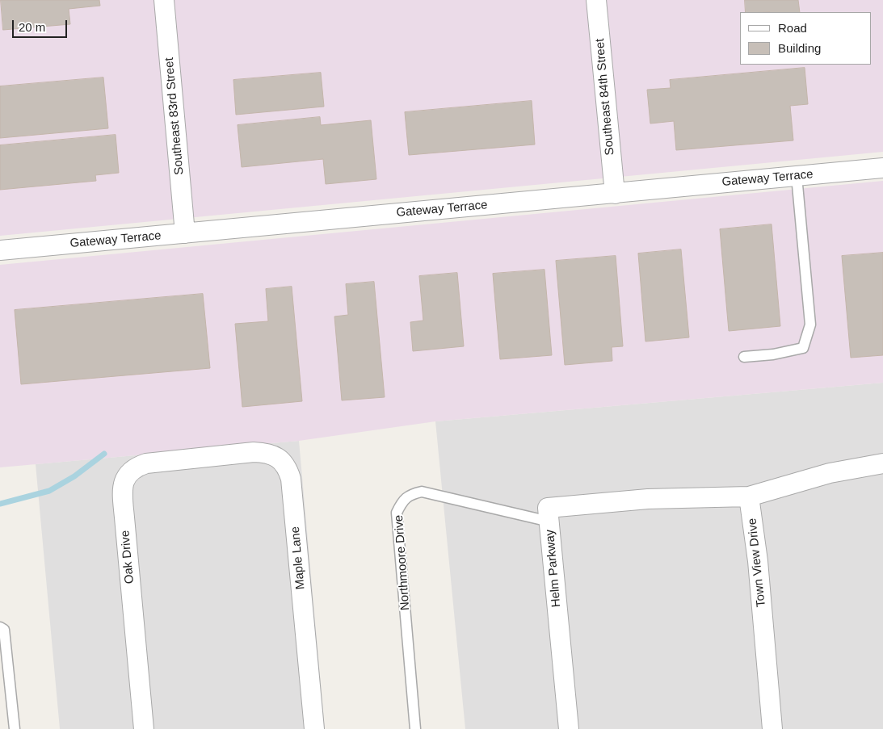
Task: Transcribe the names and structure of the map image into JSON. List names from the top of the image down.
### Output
{
  "streets": {
    "street": [
      "Southeast 84th Street",
      "Southeast 83rd Street",
      "Gateway Terrace",
      "Oak Drive",
      "Maple Lane",
      "Town View Drive",
      "Helm Parkway"
    ],
    "lane": ["Northmoore Drive"]
  },
  "crossings": [
    ["Southeast 84th Street", "Gateway Terrace"],
    ["Southeast 83rd Street", "Gateway Terrace"],
    ["Oak Drive", "Maple Lane"],
    ["Northmoore Drive", "Helm Parkway"],
    ["Town View Drive", "Helm Parkway"]
  ],
  "legend": ["Road", "Building"],
  "scale_bar": "20 m"
}
